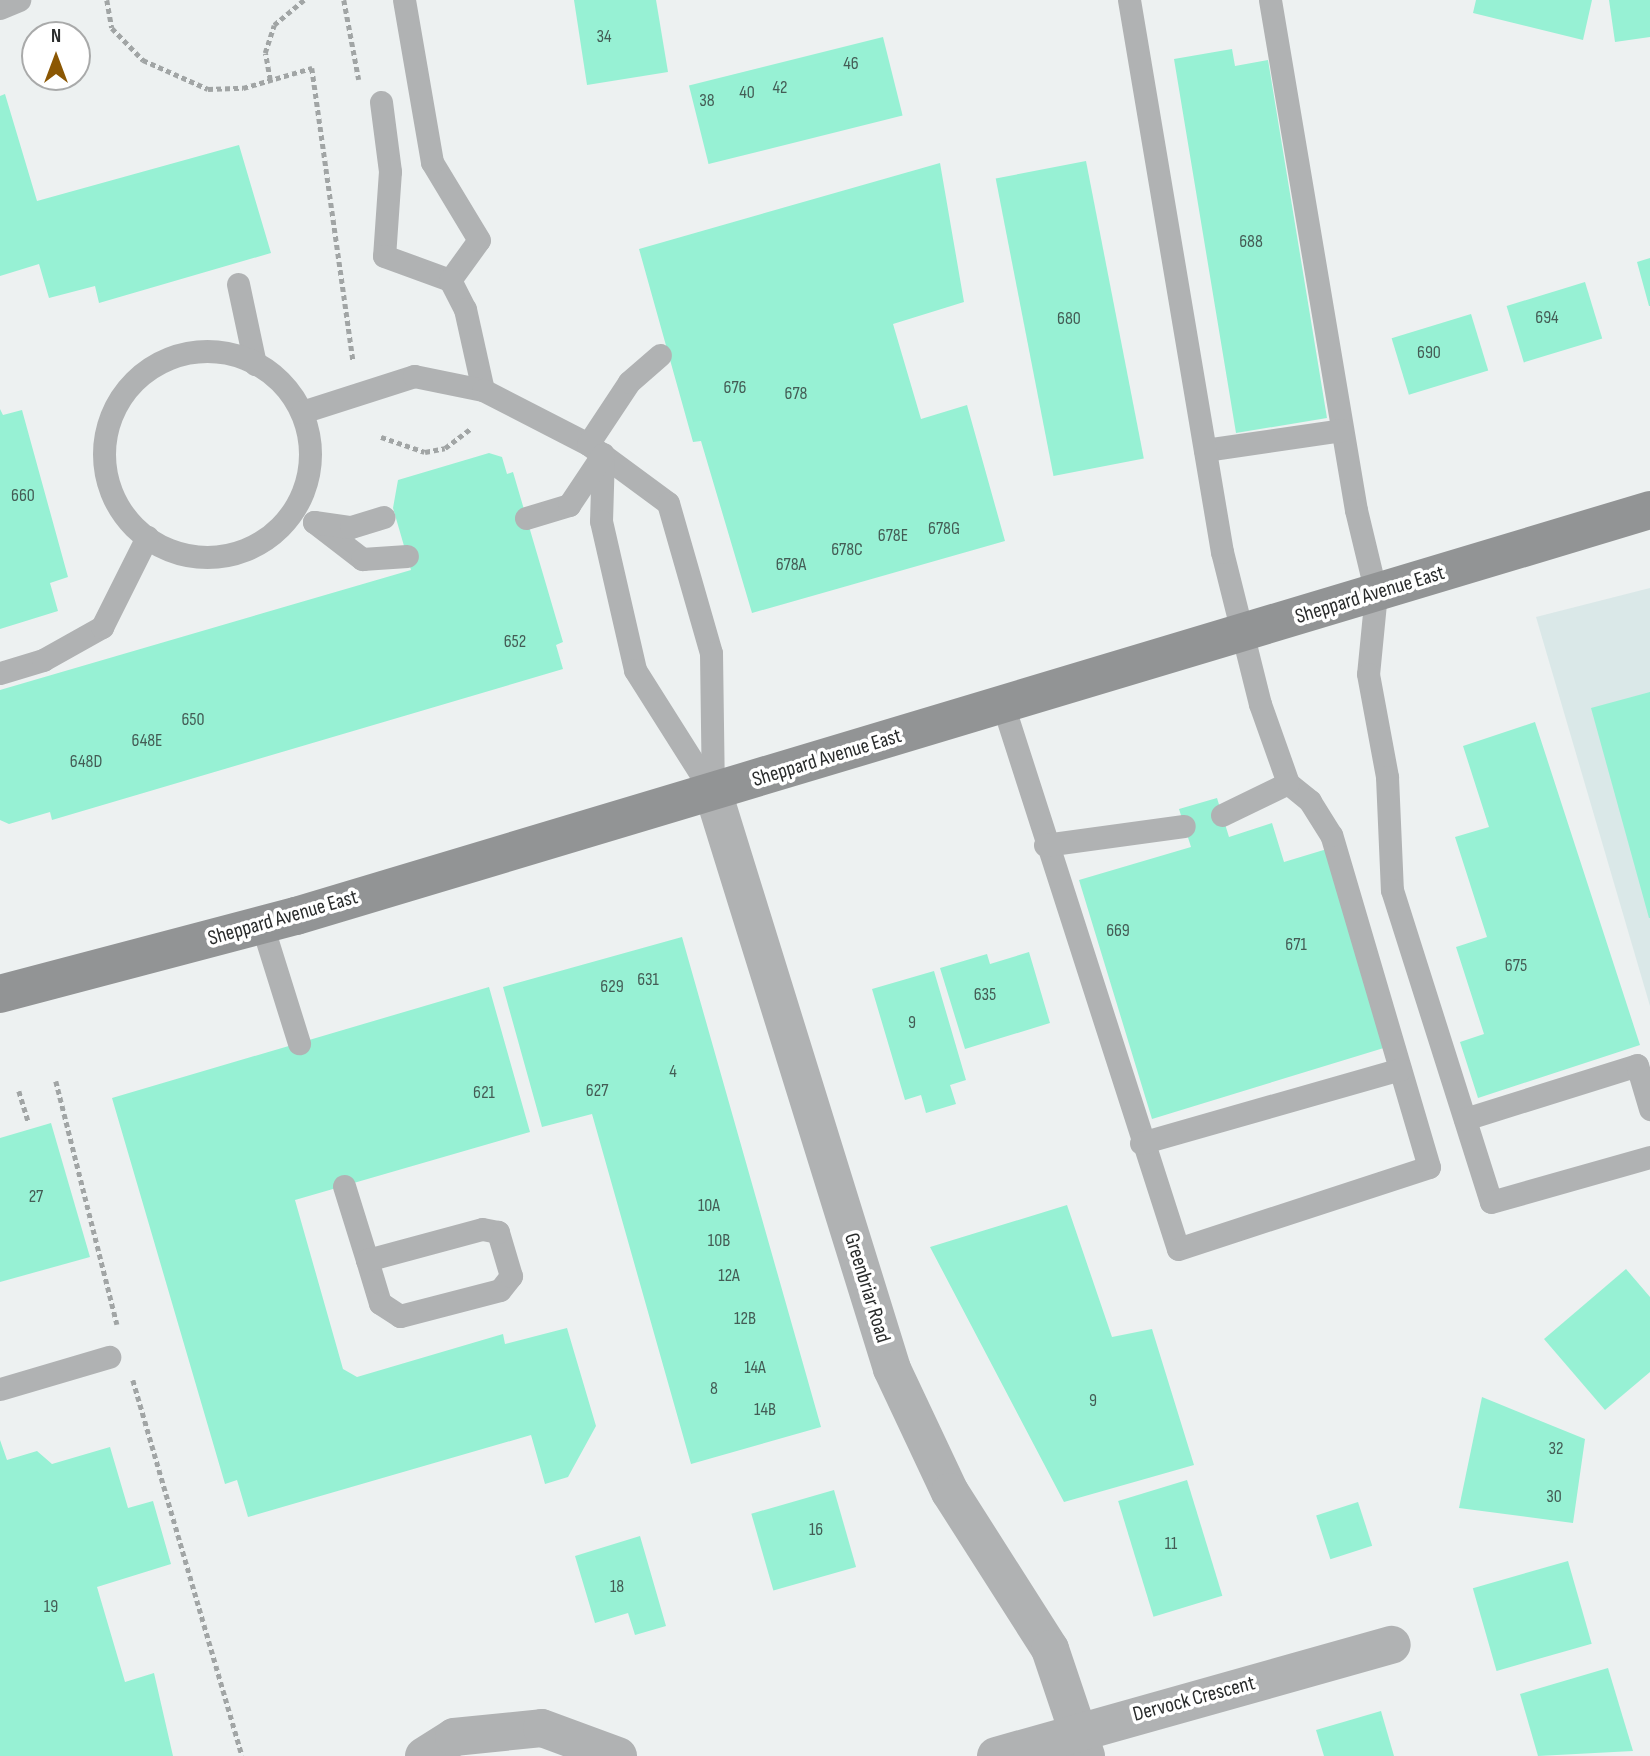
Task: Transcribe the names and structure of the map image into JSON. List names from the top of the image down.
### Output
{
  "streets": {
    "main road": ["Sheppard Avenue East"],
    "street": ["Greenbriar Road", "Dervock Crescent"]
  },
  "crossings": [
    ["Sheppard Avenue East", "Greenbriar Road"],
    ["Greenbriar Road", "Dervock Crescent"]
  ],
  "house_numbers": [
    "34",
    "46",
    "42",
    "40",
    "38",
    "688",
    "694",
    "680",
    "690",
    "676",
    "678",
    "660",
    "678G",
    "678E",
    "678C",
    "678A",
    "652",
    "650",
    "648E",
    "648D",
    "669",
    "671",
    "675",
    "631",
    "629",
    "635",
    "9",
    "4",
    "627",
    "621",
    "27",
    "10A",
    "10B",
    "12A",
    "12B",
    "14A",
    "8",
    "9",
    "14B",
    "32",
    "30",
    "16",
    "11",
    "18",
    "19"
  ],
  "north": "top"
}
